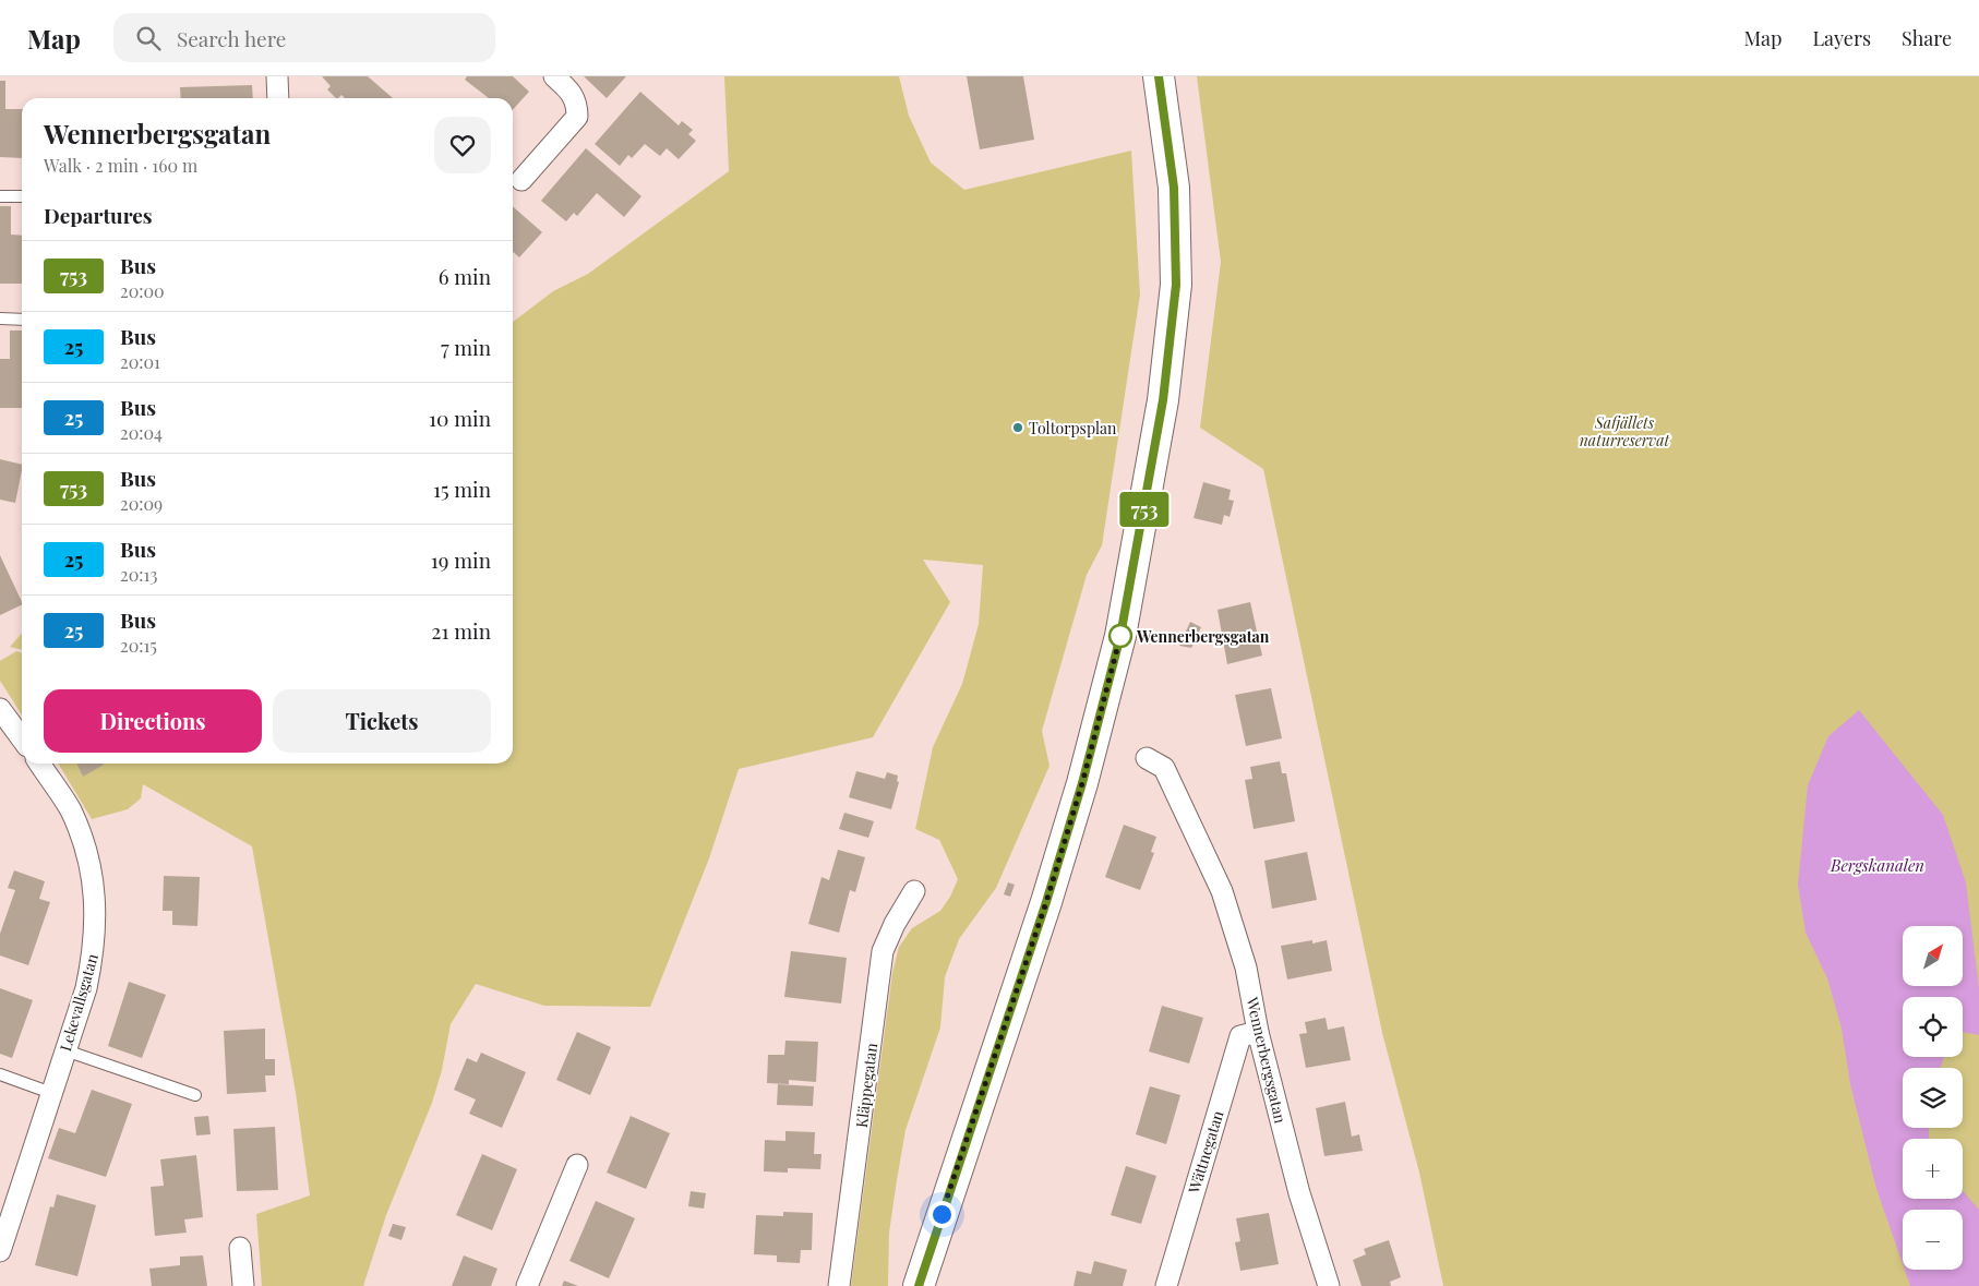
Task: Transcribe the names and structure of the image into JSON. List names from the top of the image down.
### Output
{
  "streets": {
    "street": [
      "Lekevallsgatan",
      "Wennerbergsgatan",
      "Kläppegatan",
      "Wättnegatan"
    ]
  },
  "crossings": [
    ["Wennerbergsgatan", "Wättnegatan"]
  ],
  "water": ["Bergskanalen"],
  "parks": ["Safjällets naturreservat"],
  "places": ["Toltorpsplan", "Wennerbergsgatan"],
  "lines": ["bus line 753"],
  "north": "top right",
  "page": {
    "header": "Map",
    "search": "Search here",
    "nav": ["Map", "Layers", "Share"],
    "on_map": "753",
    "heading": [
      ["Wennerbergsgatan", "Walk · 2 min · 160 m"],
      "Departures"
    ],
    "list": [
      {
        "mark": "753",
        "name": "Bus",
        "note": "20:00",
        "value": "6 min"
      },
      {
        "mark": "25",
        "name": "Bus",
        "note": "20:01",
        "value": "7 min"
      },
      {
        "mark": "25",
        "name": "Bus",
        "note": "20:04",
        "value": "10 min"
      },
      {
        "mark": "753",
        "name": "Bus",
        "note": "20:09",
        "value": "15 min"
      },
      {
        "mark": "25",
        "name": "Bus",
        "note": "20:13",
        "value": "19 min"
      },
      {
        "mark": "25",
        "name": "Bus",
        "note": "20:15",
        "value": "21 min"
      }
    ],
    "buttons": ["Directions", "Tickets"],
    "map_buttons": ["+", "−"]
  }
}
